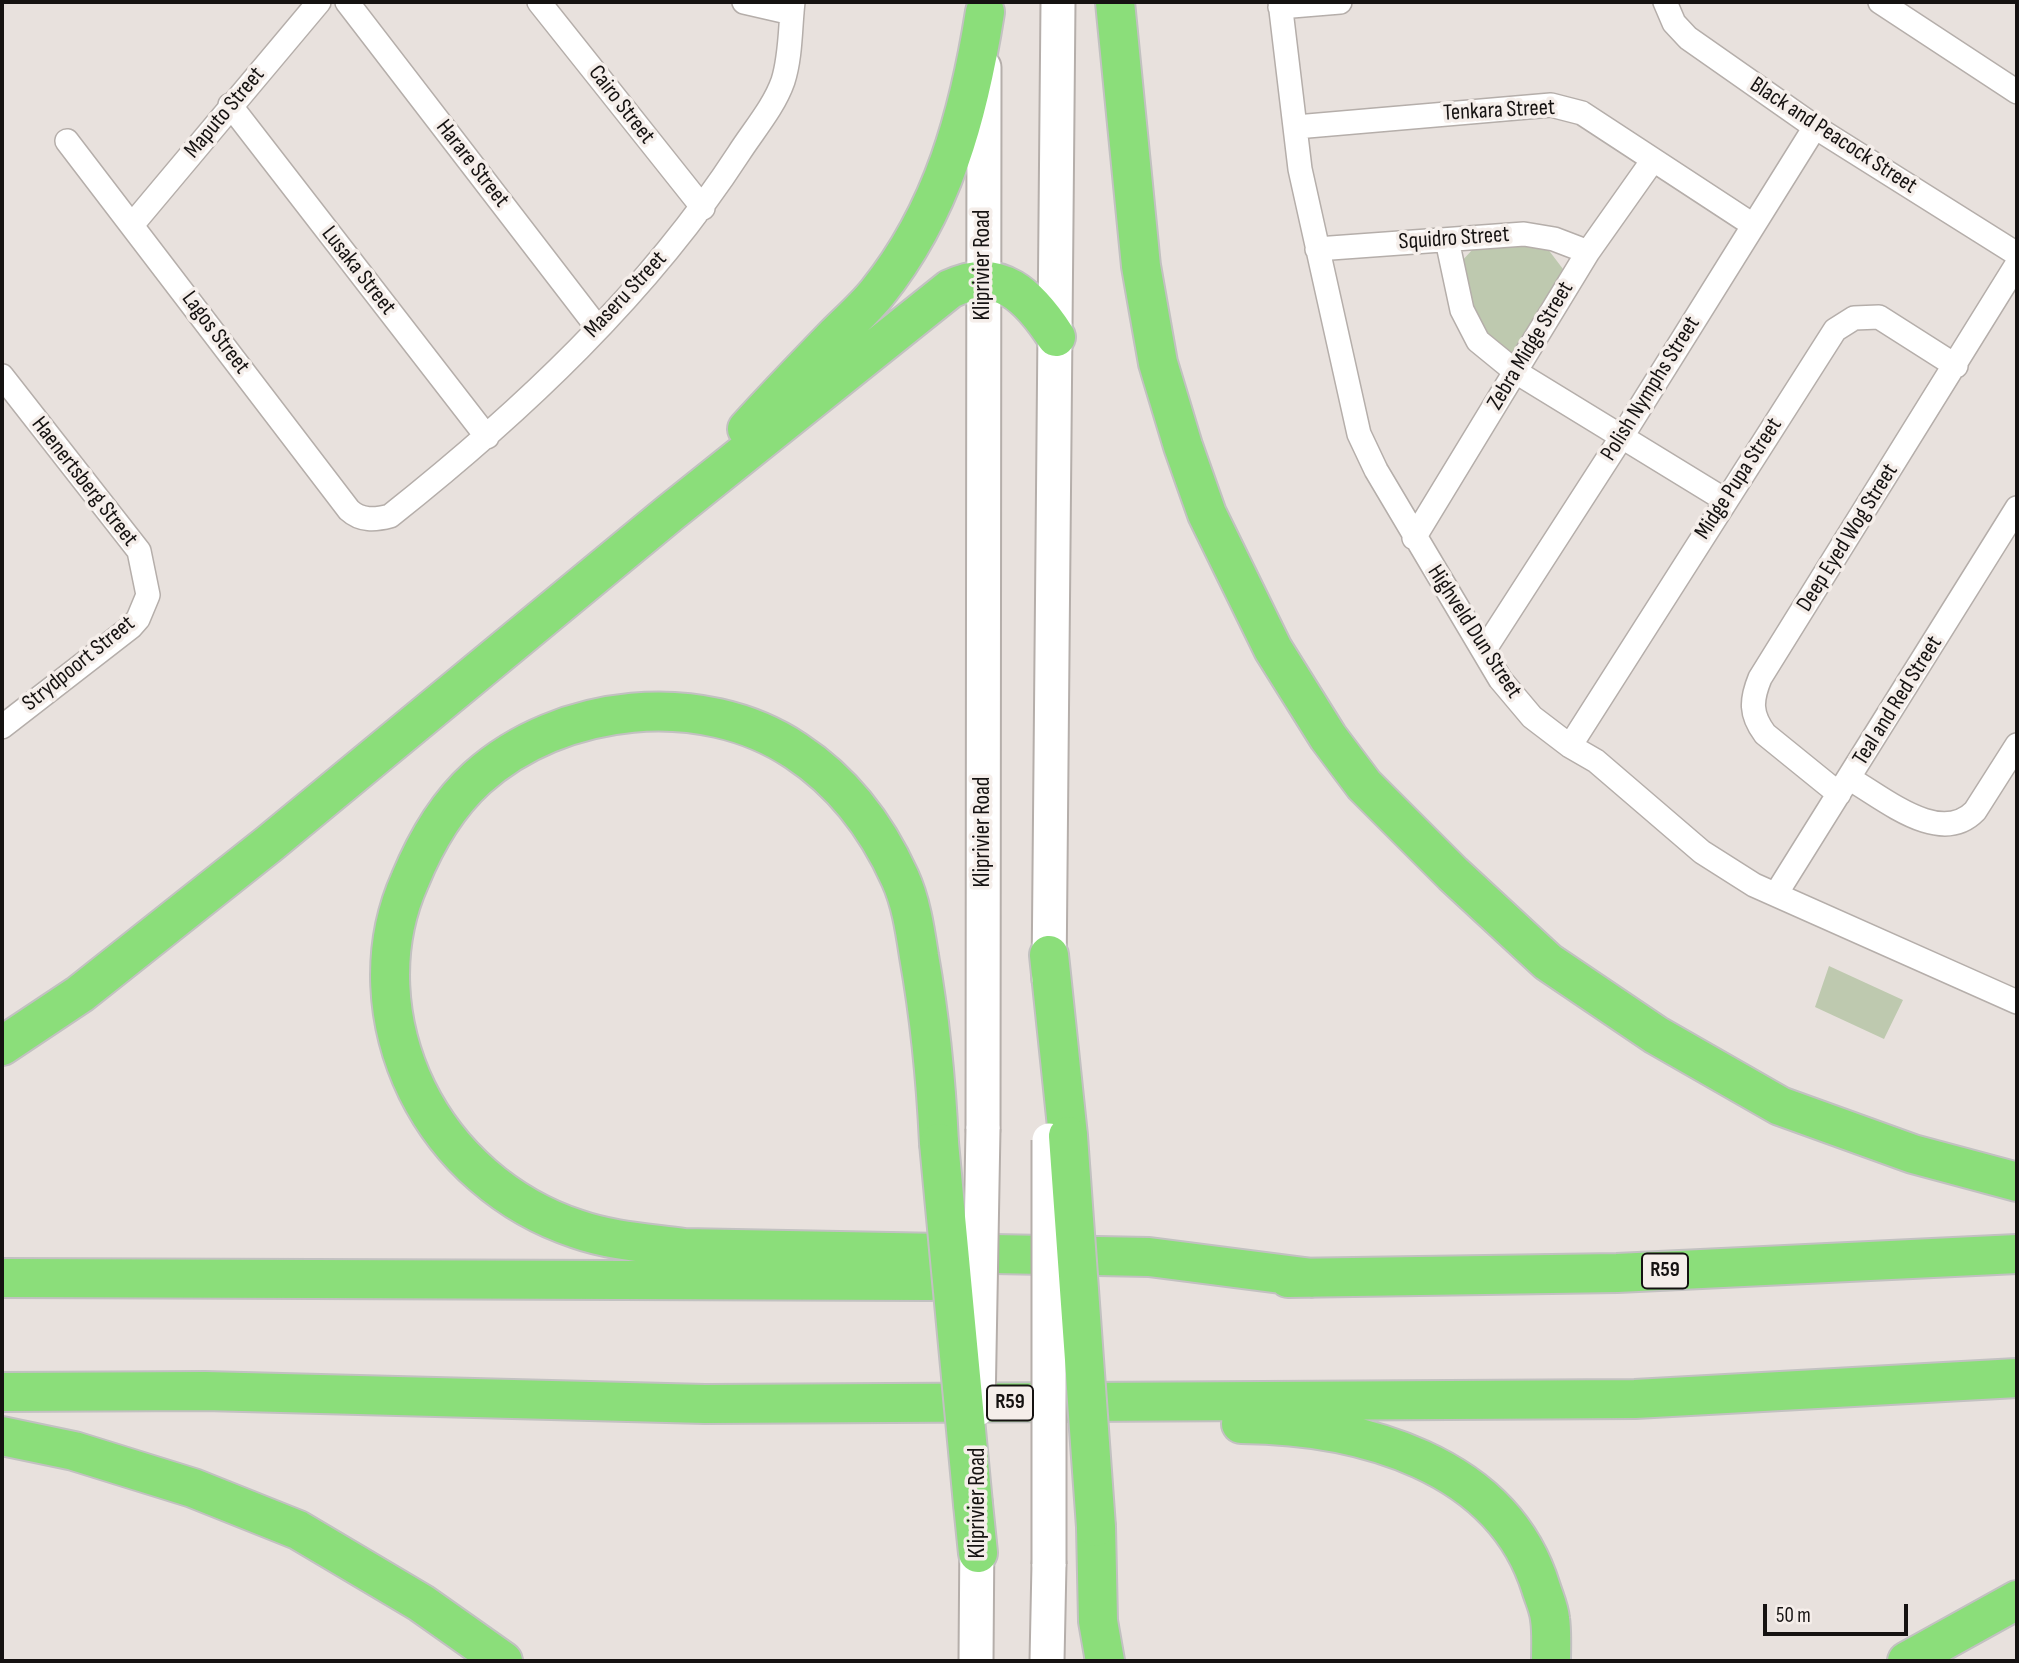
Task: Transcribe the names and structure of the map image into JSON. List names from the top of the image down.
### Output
{
  "streets": {
    "highway": ["R59"],
    "main road": ["Kliprivier Road"],
    "street": [
      "Cairo Street",
      "Tenkara Street",
      "Maputo Street",
      "Black and Peacock Street",
      "Harare Street",
      "Squidro Street",
      "Lusaka Street",
      "Maseru Street",
      "Lagos Street",
      "Zebra Midge Street",
      "Polish Nymphs Street",
      "Midge Pupa Street",
      "Haenertsberg Street",
      "Deep Eyed Wog Street",
      "Highveld Dun Street",
      "Strydpoort Street",
      "Teal and Red Street"
    ]
  },
  "crossings": [
    ["Cairo Street", "Maseru Street"],
    ["Tenkara Street", "Zebra Midge Street"],
    ["Tenkara Street", "Polish Nymphs Street"],
    ["Tenkara Street", "Highveld Dun Street"],
    ["Maputo Street", "Lusaka Street"],
    ["Maputo Street", "Lagos Street"],
    ["Black and Peacock Street", "Polish Nymphs Street"],
    ["Harare Street", "Maseru Street"],
    ["Squidro Street", "Zebra Midge Street"],
    ["Squidro Street", "Highveld Dun Street"],
    ["Lusaka Street", "Maseru Street"],
    ["Maseru Street", "Lagos Street"],
    ["Zebra Midge Street", "Highveld Dun Street"],
    ["Polish Nymphs Street", "Highveld Dun Street"],
    ["Midge Pupa Street", "Deep Eyed Wog Street"],
    ["Midge Pupa Street", "Highveld Dun Street"],
    ["Haenertsberg Street", "Strydpoort Street"],
    ["Deep Eyed Wog Street", "Teal and Red Street"],
    ["Highveld Dun Street", "Teal and Red Street"]
  ],
  "scale_bar": "50 m"
}
